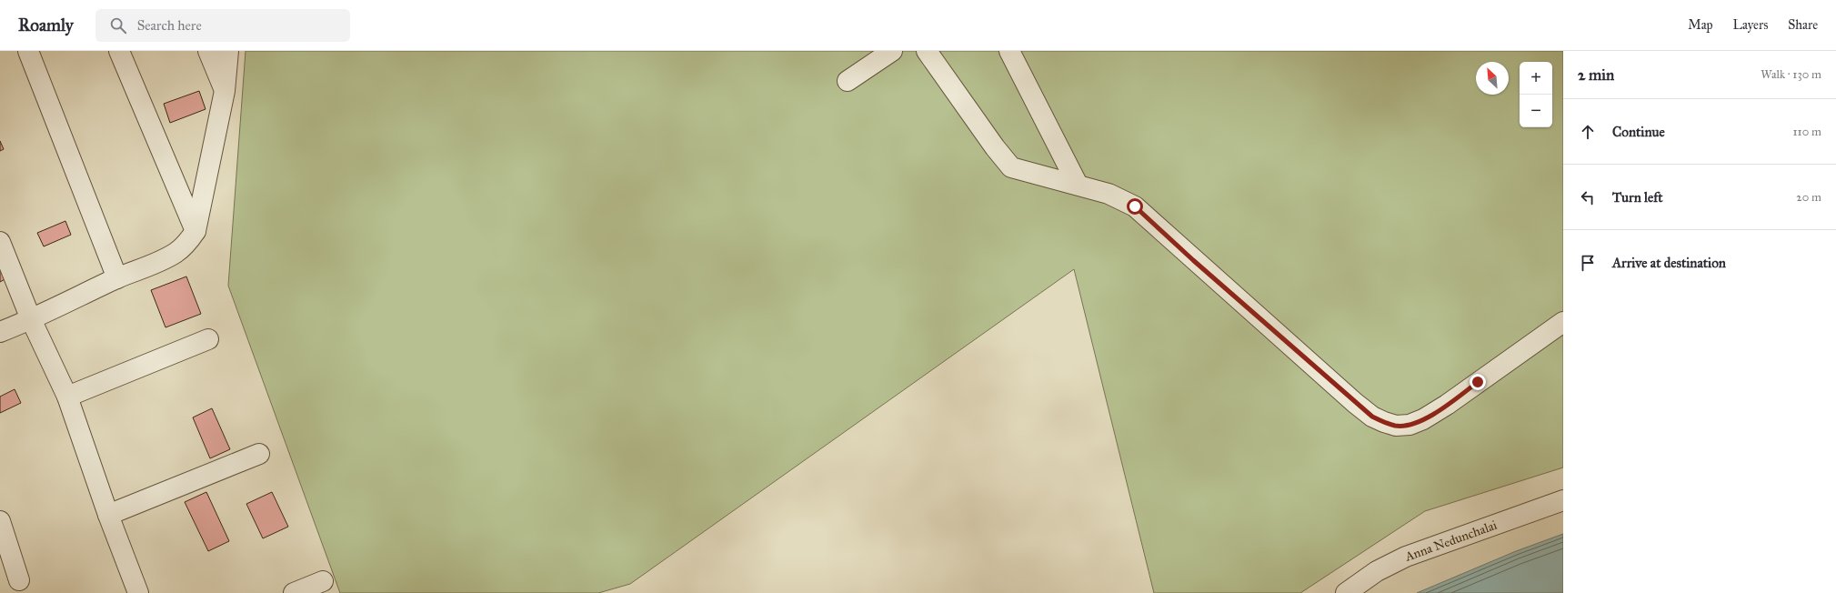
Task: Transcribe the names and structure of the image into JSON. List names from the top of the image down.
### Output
{
  "streets": {
    "street": ["Anna Nedunchalai"]
  },
  "north": "top left",
  "page": {
    "header": "Roamly",
    "search": "Search here",
    "nav": ["Map", "Layers", "Share"],
    "heading": ["2 min", "Walk · 130 m"],
    "map_buttons": ["+", "−"],
    "list": [
      ["Continue", "110 m"],
      ["Turn left", "20 m"],
      "Arrive at destination"
    ]
  }
}
